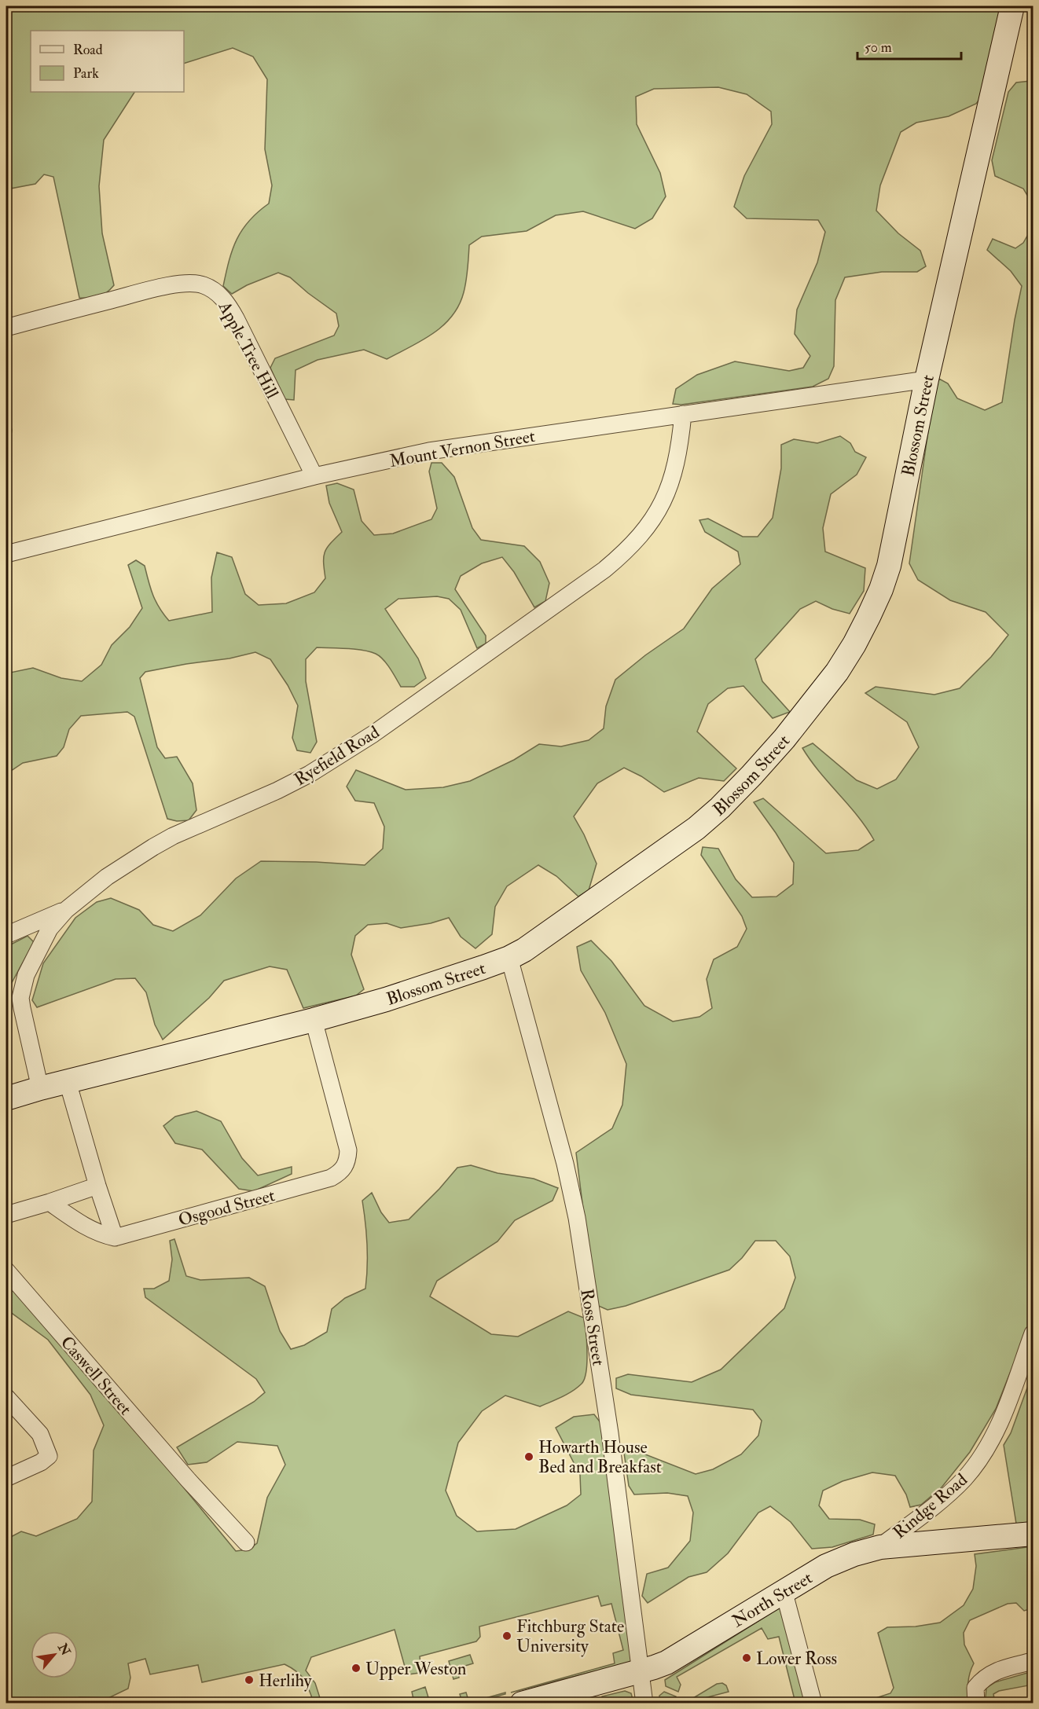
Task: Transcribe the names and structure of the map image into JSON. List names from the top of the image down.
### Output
{
  "streets": {
    "street": [
      "Apple Tree Hill",
      "Blossom Street",
      "Mount Vernon Street",
      "Ryefield Road",
      "Osgood Street",
      "Ross Street",
      "Caswell Street",
      "Rindge Road",
      "North Street"
    ]
  },
  "crossings": [
    ["Apple Tree Hill", "Mount Vernon Street"],
    ["Blossom Street", "Mount Vernon Street"],
    ["Blossom Street", "Ryefield Road"],
    ["Blossom Street", "Osgood Street"],
    ["Blossom Street", "Ross Street"],
    ["Mount Vernon Street", "Ryefield Road"],
    ["Ross Street", "North Street"],
    ["Rindge Road", "North Street"]
  ],
  "places": [
    "Howarth House Bed and Breakfast",
    "Fitchburg State University",
    "Lower Ross",
    "Upper Weston",
    "Herlihy"
  ],
  "legend": ["Road", "Park"],
  "scale_bar": "50 m",
  "north": "top right"
}
